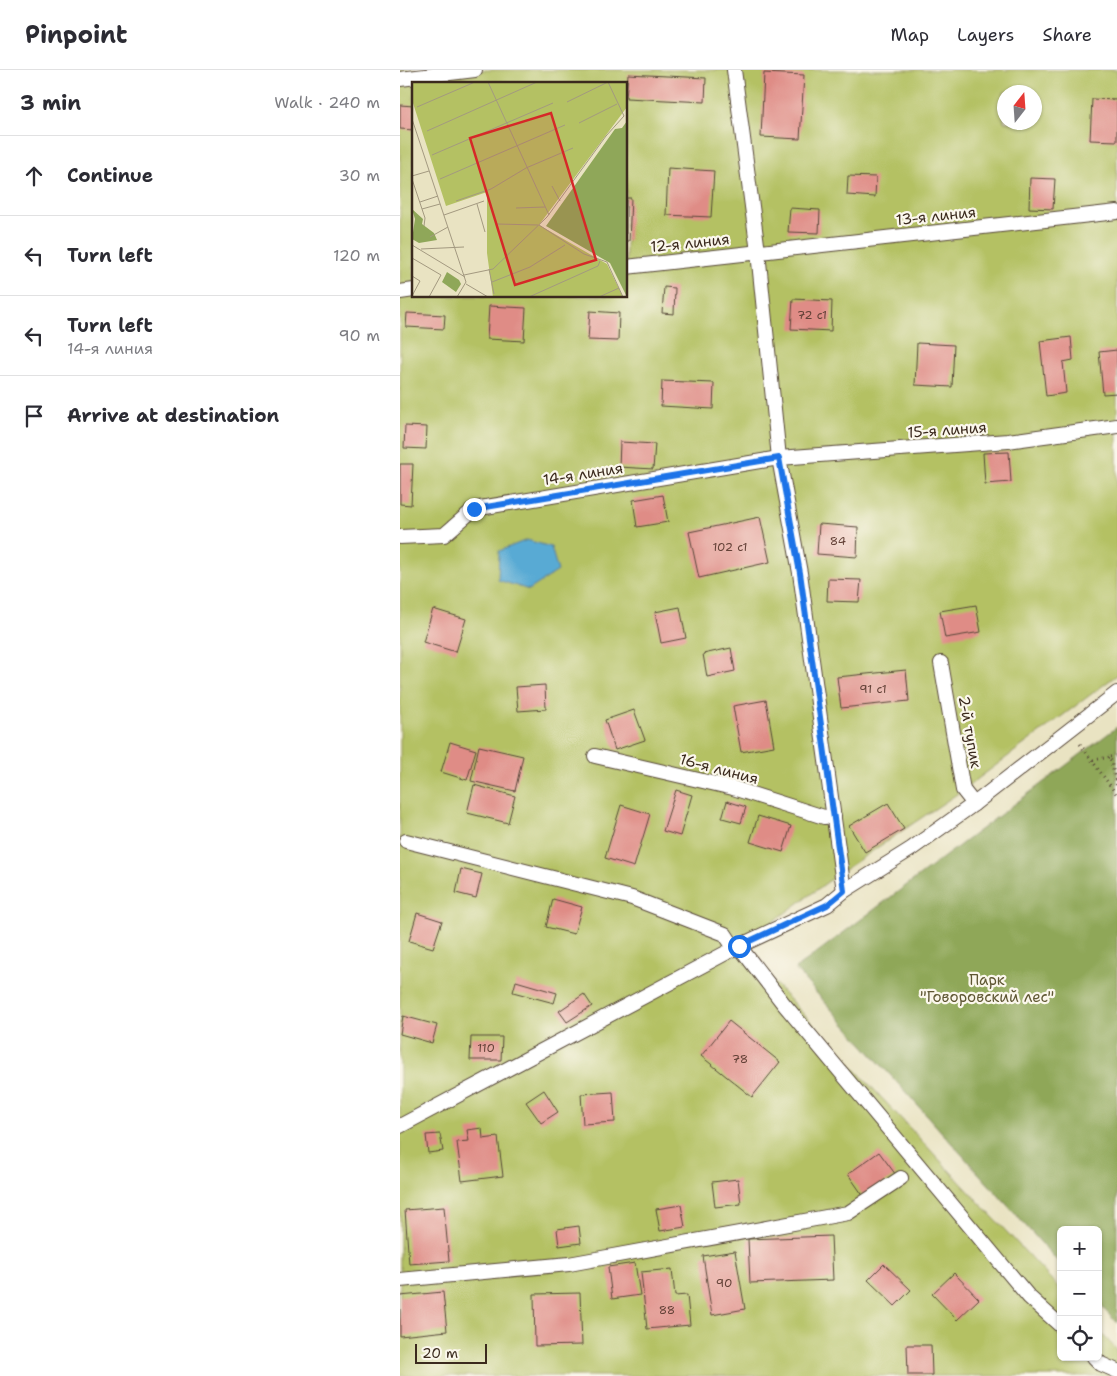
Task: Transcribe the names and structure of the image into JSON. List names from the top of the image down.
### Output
{
  "streets": {
    "lane": [
      "13-я линия",
      "12-я линия",
      "15-я линия",
      "14-я линия",
      "2-й тупик",
      "16-я линия"
    ]
  },
  "crossings": [
    ["13-я линия", "12-я линия"],
    ["15-я линия", "14-я линия"]
  ],
  "parks": ["Парк \"Говоровский лес\""],
  "house_numbers": [
    "72 с1",
    "84",
    "102 с1",
    "91 с1",
    "110",
    "78",
    "90",
    "88"
  ],
  "scale_bar": "20 m",
  "north": "top",
  "page": {
    "header": "Pinpoint",
    "nav": ["Map", "Layers", "Share"],
    "heading": ["3 min", "Walk · 240 m"],
    "list": [
      ["Continue", "30 m"],
      ["Turn left", "120 m"],
      ["Turn left", "14-я линия", "90 m"],
      "Arrive at destination"
    ],
    "map_buttons": ["+", "−"],
    "scale": "20 m"
  }
}
